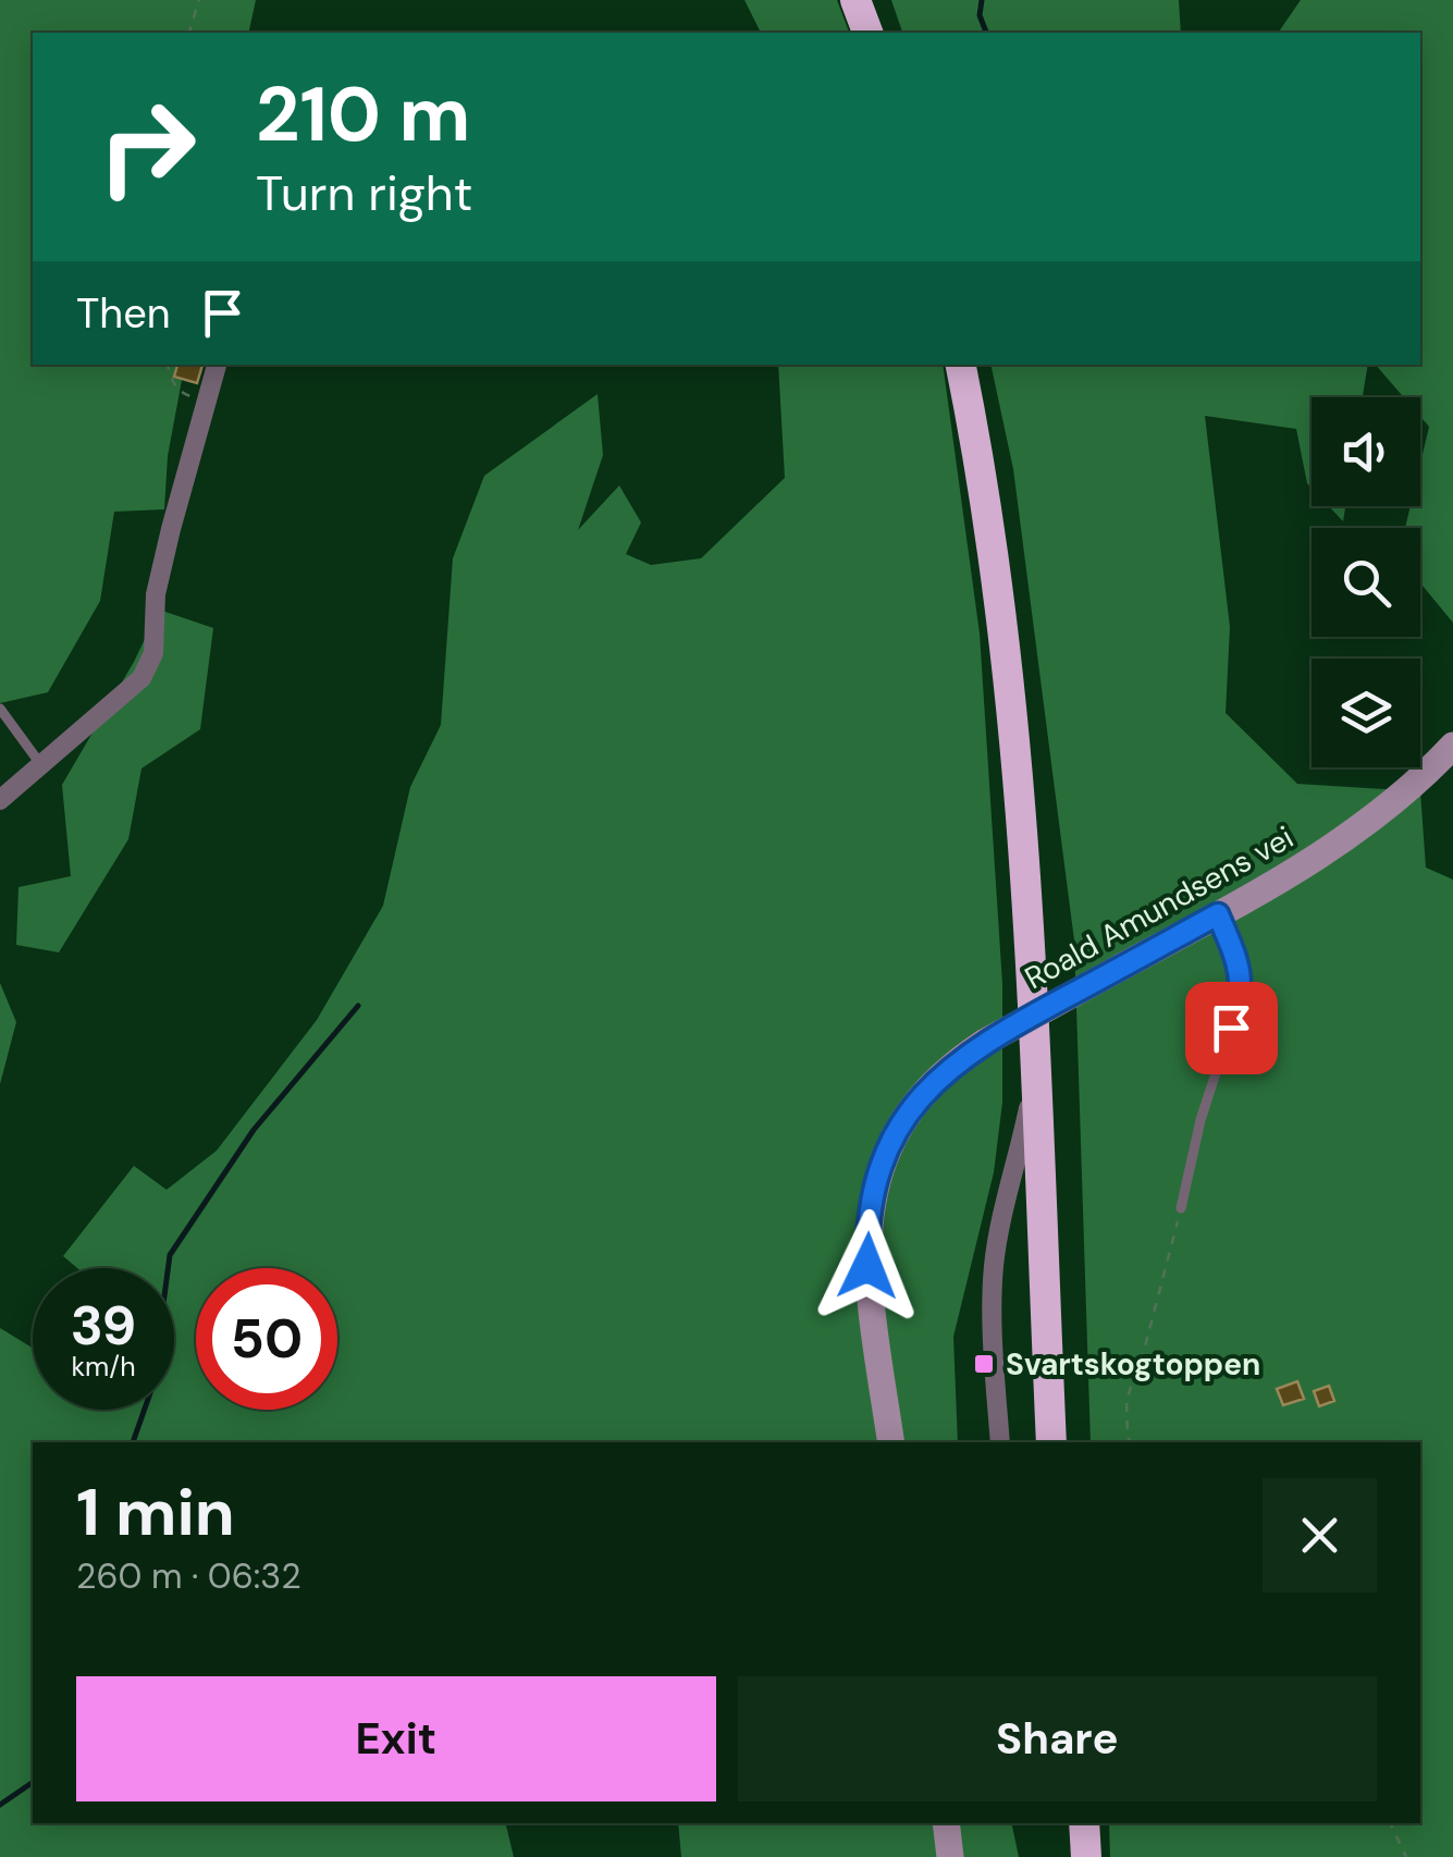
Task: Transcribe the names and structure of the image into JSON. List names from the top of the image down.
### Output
{
  "streets": {
    "main road": ["Roald Amundsens vei"]
  },
  "places": {
    "transit": ["Svartskogtoppen"]
  },
  "page": {
    "turn": ["210 m", "Turn right"],
    "then": "Then",
    "speed": "39 km/h",
    "limit": "50",
    "heading": ["1 min", "260 m · 06:32"],
    "buttons": ["Exit", "Share"]
  }
}
